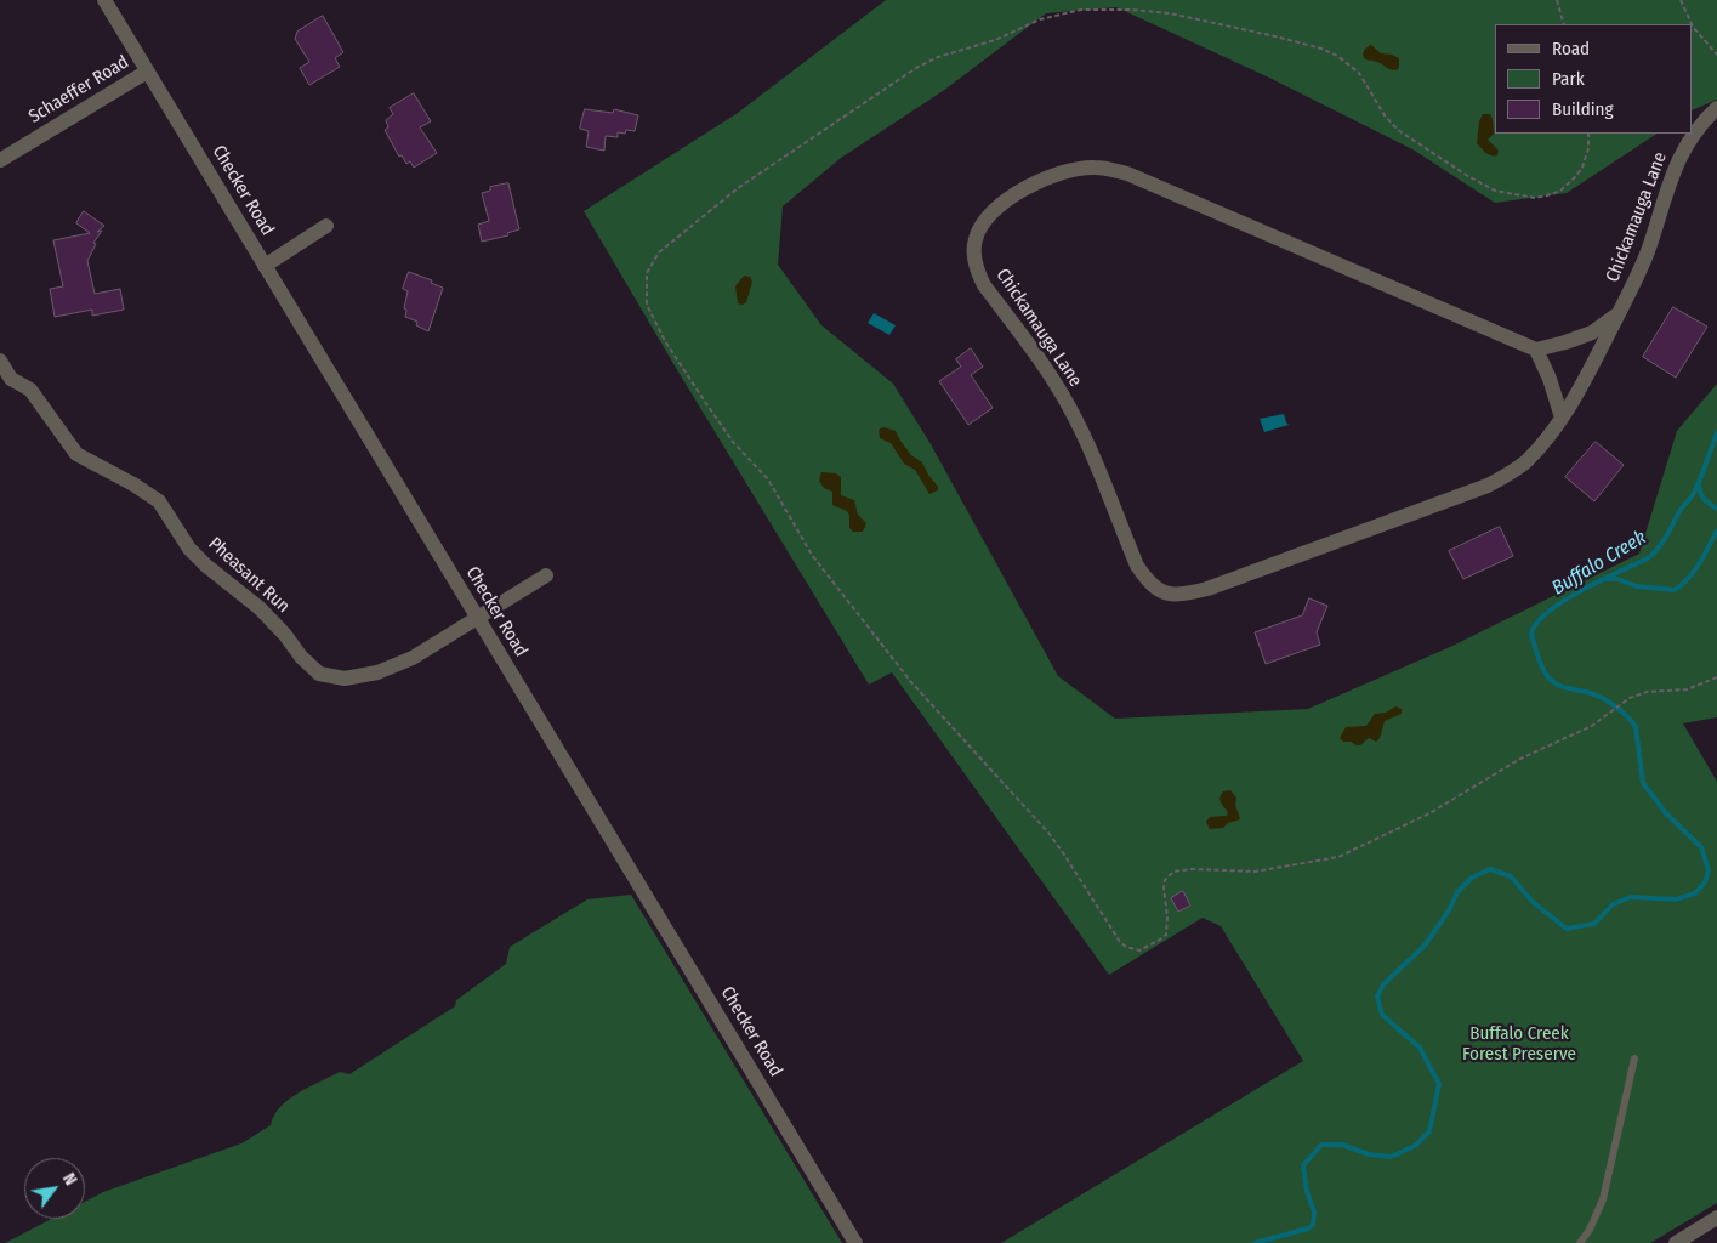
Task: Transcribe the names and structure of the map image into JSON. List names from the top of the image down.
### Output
{
  "streets": {
    "street": [
      "Schaeffer Road",
      "Checker Road",
      "Chickamauga Lane",
      "Pheasant Run"
    ]
  },
  "crossings": [
    ["Schaeffer Road", "Checker Road"],
    ["Checker Road", "Pheasant Run"]
  ],
  "water": ["Buffalo Creek"],
  "parks": ["Buffalo Creek Forest Preserve"],
  "legend": ["Road", "Park", "Building"],
  "north": "top right"
}
